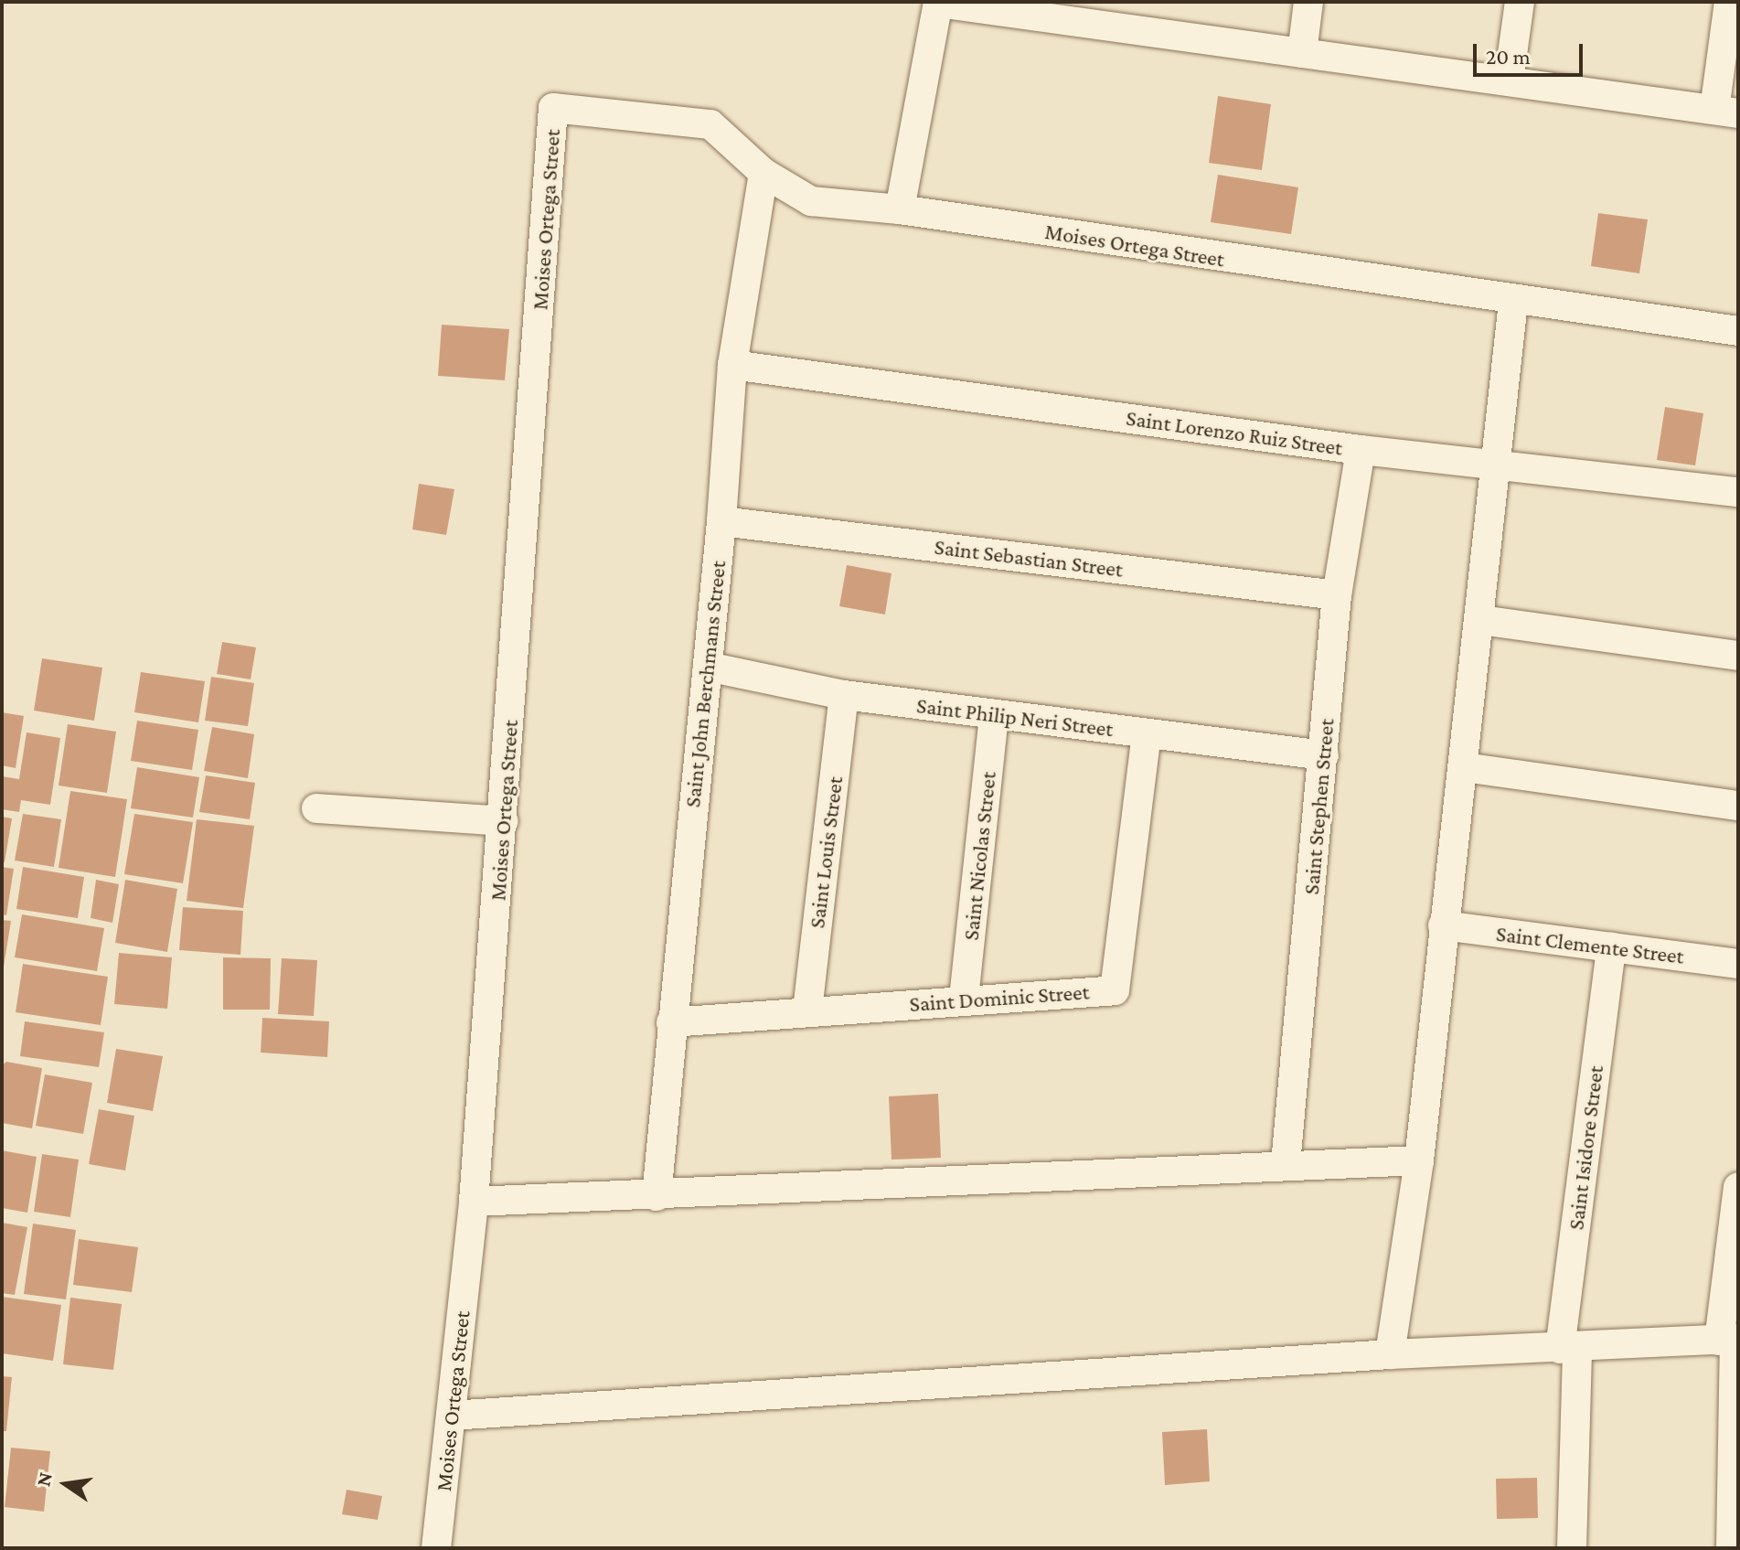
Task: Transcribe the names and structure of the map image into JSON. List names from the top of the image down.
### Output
{
  "streets": {
    "street": [
      "Moises Ortega Street",
      "Saint Lorenzo Ruiz Street",
      "Saint Sebastian Street",
      "Saint John Berchmans Street",
      "Saint Philip Neri Street",
      "Saint Stephen Street",
      "Saint Louis Street",
      "Saint Nicolas Street",
      "Saint Clemente Street",
      "Saint Dominic Street",
      "Saint Isidore Street"
    ]
  },
  "crossings": [
    ["Moises Ortega Street", "Saint John Berchmans Street"],
    ["Saint Lorenzo Ruiz Street", "Saint John Berchmans Street"],
    ["Saint Lorenzo Ruiz Street", "Saint Stephen Street"],
    ["Saint Sebastian Street", "Saint John Berchmans Street"],
    ["Saint Sebastian Street", "Saint Stephen Street"],
    ["Saint John Berchmans Street", "Saint Philip Neri Street"],
    ["Saint John Berchmans Street", "Saint Dominic Street"],
    ["Saint Philip Neri Street", "Saint Stephen Street"],
    ["Saint Philip Neri Street", "Saint Louis Street"],
    ["Saint Philip Neri Street", "Saint Nicolas Street"],
    ["Saint Philip Neri Street", "Saint Dominic Street"],
    ["Saint Louis Street", "Saint Dominic Street"],
    ["Saint Nicolas Street", "Saint Dominic Street"],
    ["Saint Clemente Street", "Saint Isidore Street"]
  ],
  "scale_bar": "20 m",
  "north": "left"
}
